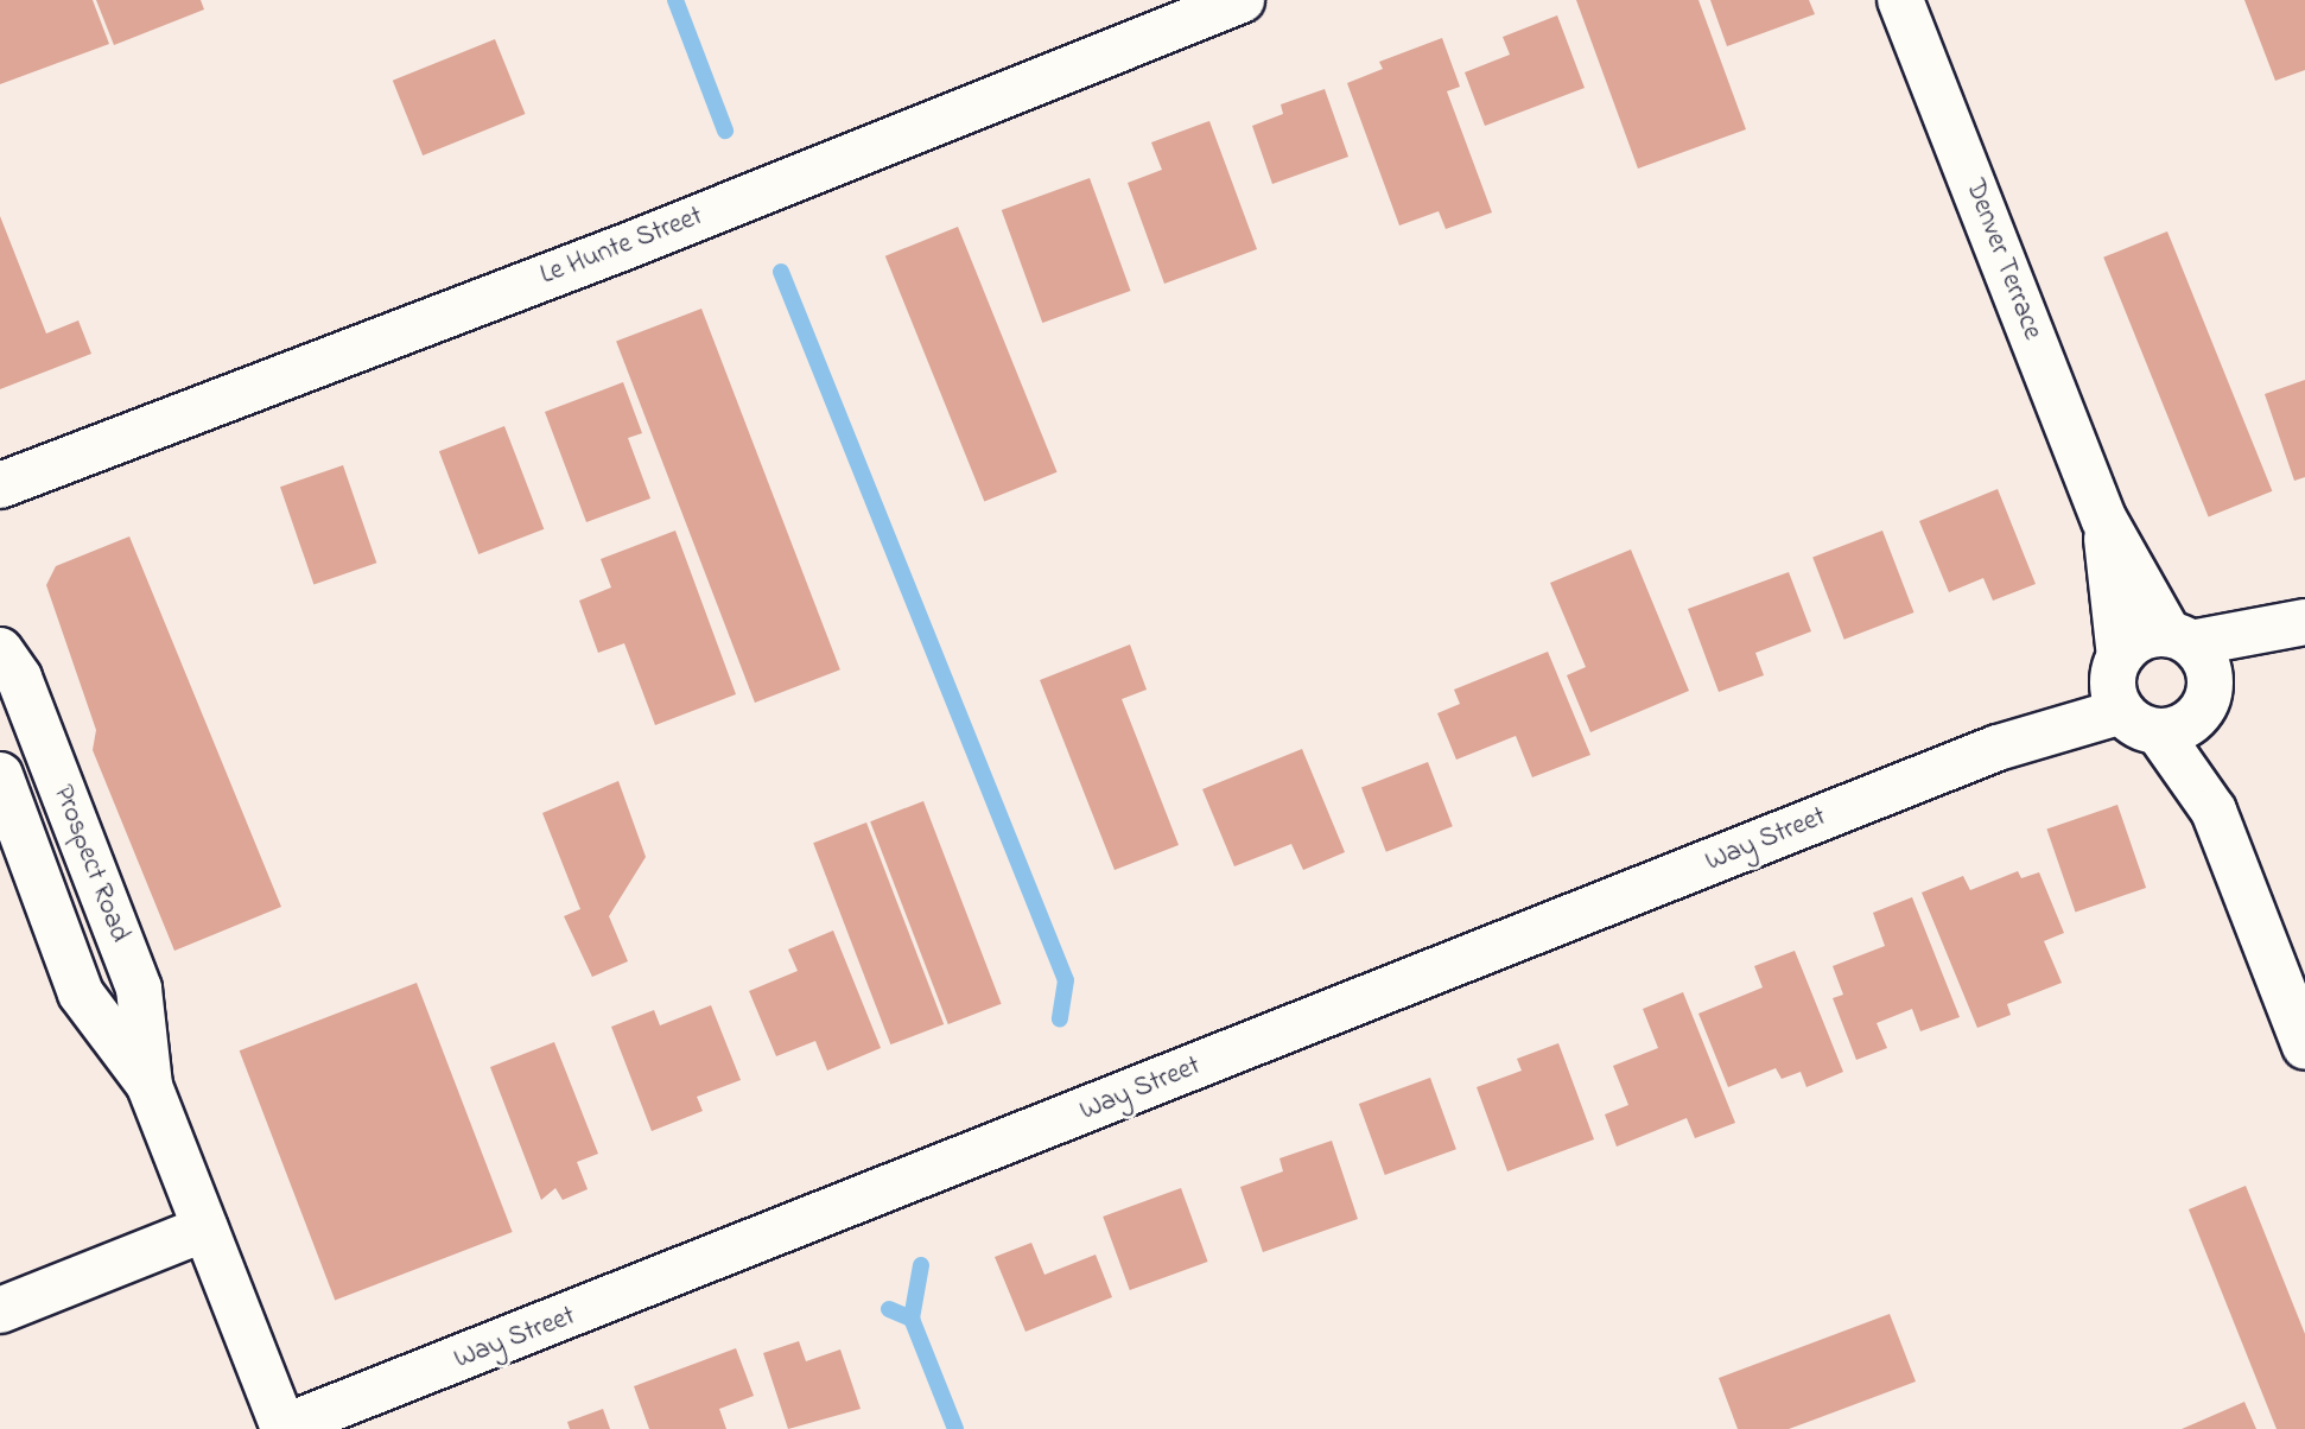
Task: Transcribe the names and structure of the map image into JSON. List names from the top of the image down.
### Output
{
  "streets": {
    "street": [
      "Le Hunte Street",
      "Denver Terrace",
      "Way Street",
      "Prospect Road"
    ]
  },
  "crossings": [
    ["Denver Terrace", "Way Street"],
    ["Way Street", "Prospect Road"]
  ]
}
